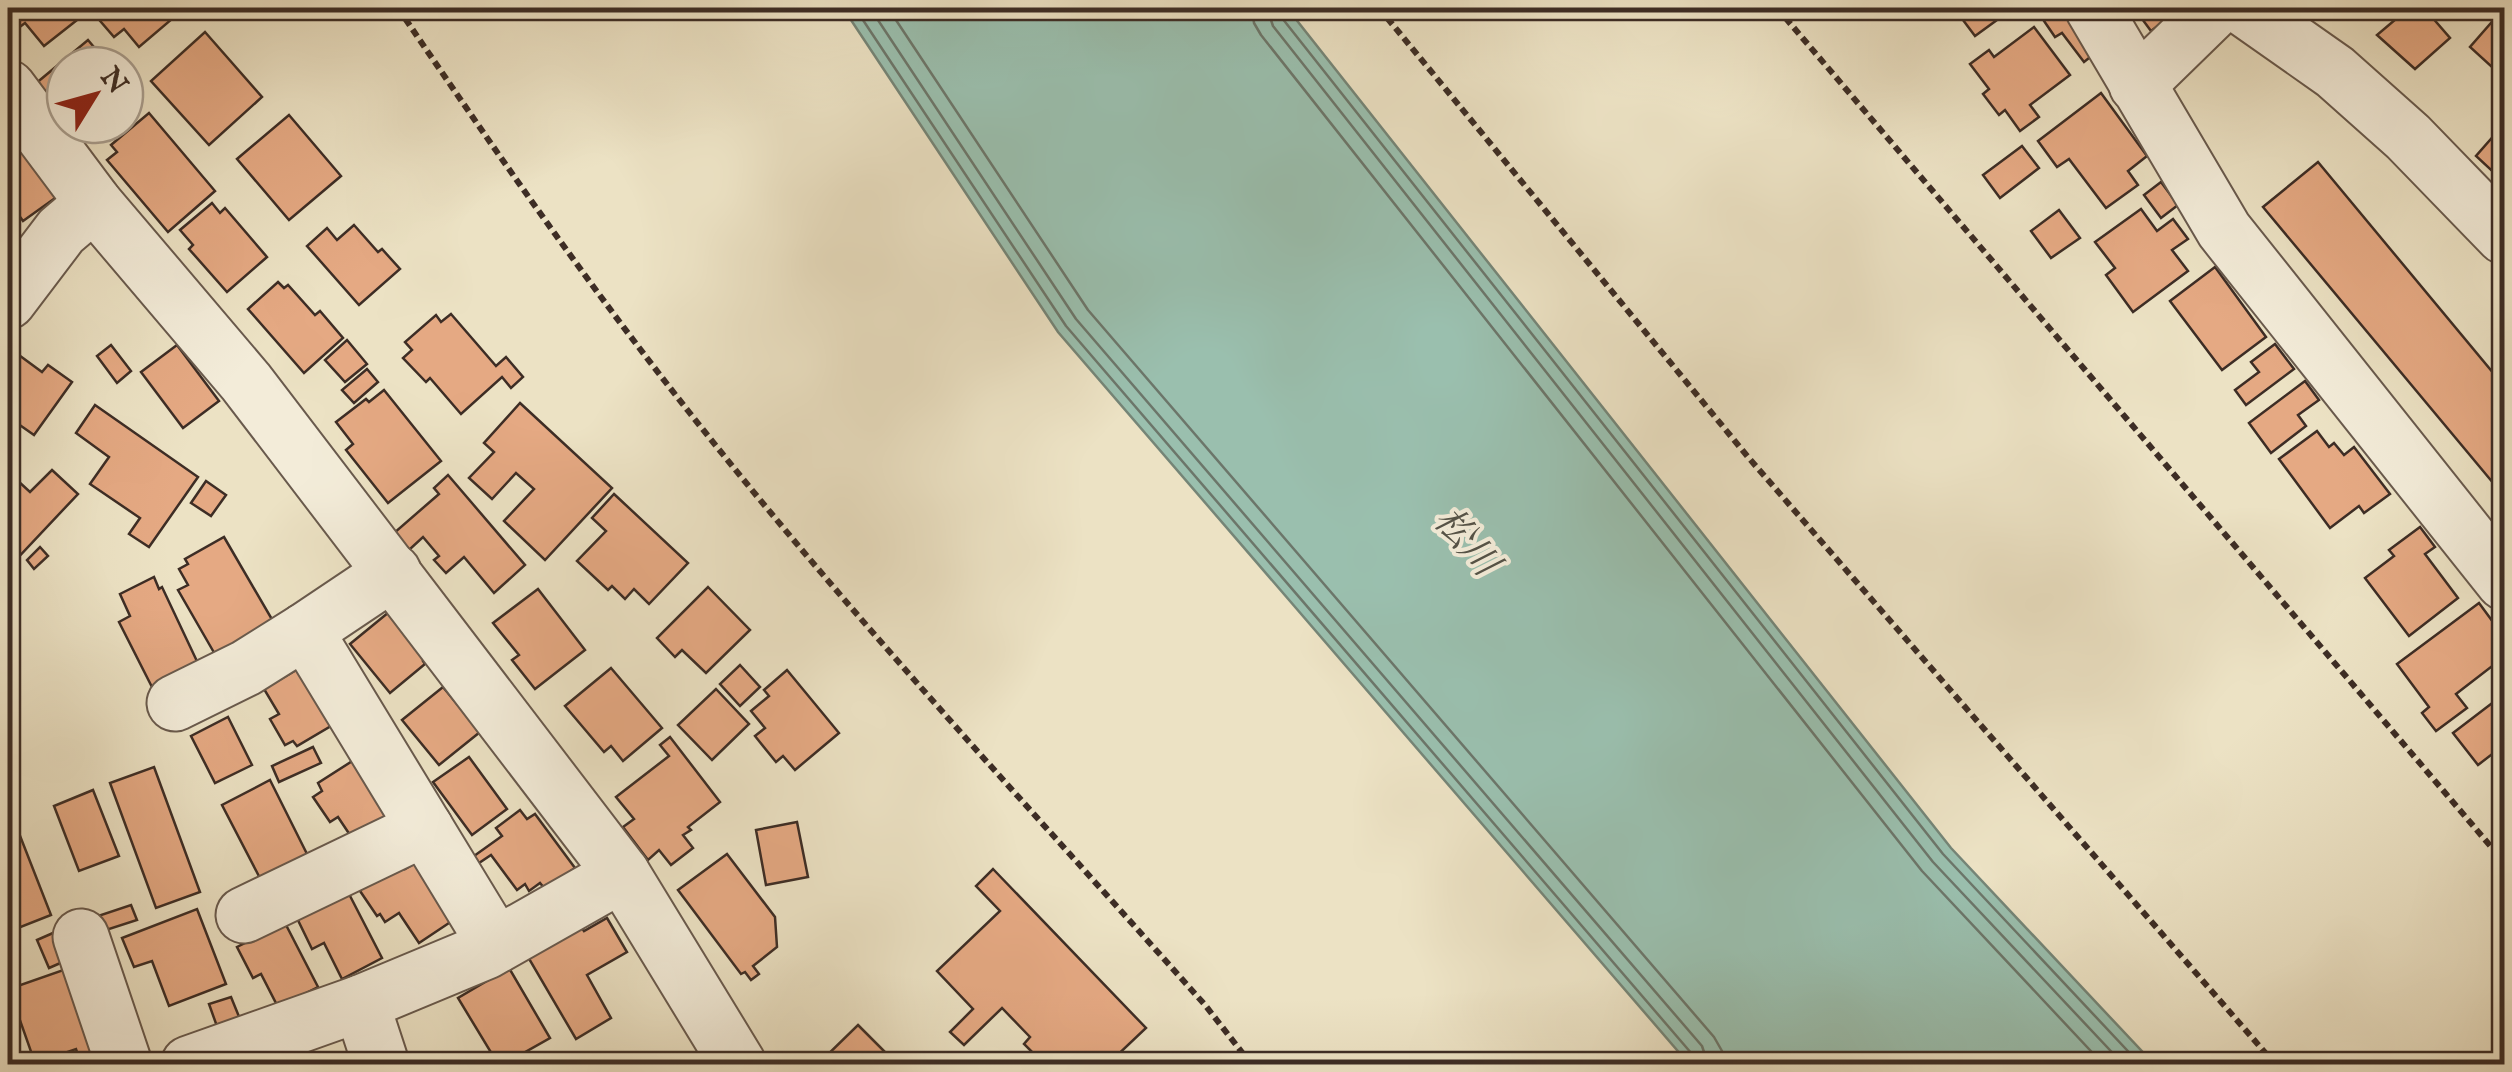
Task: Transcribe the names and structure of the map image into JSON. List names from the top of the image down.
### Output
{
  "water": ["松川"],
  "north": "top right"
}
